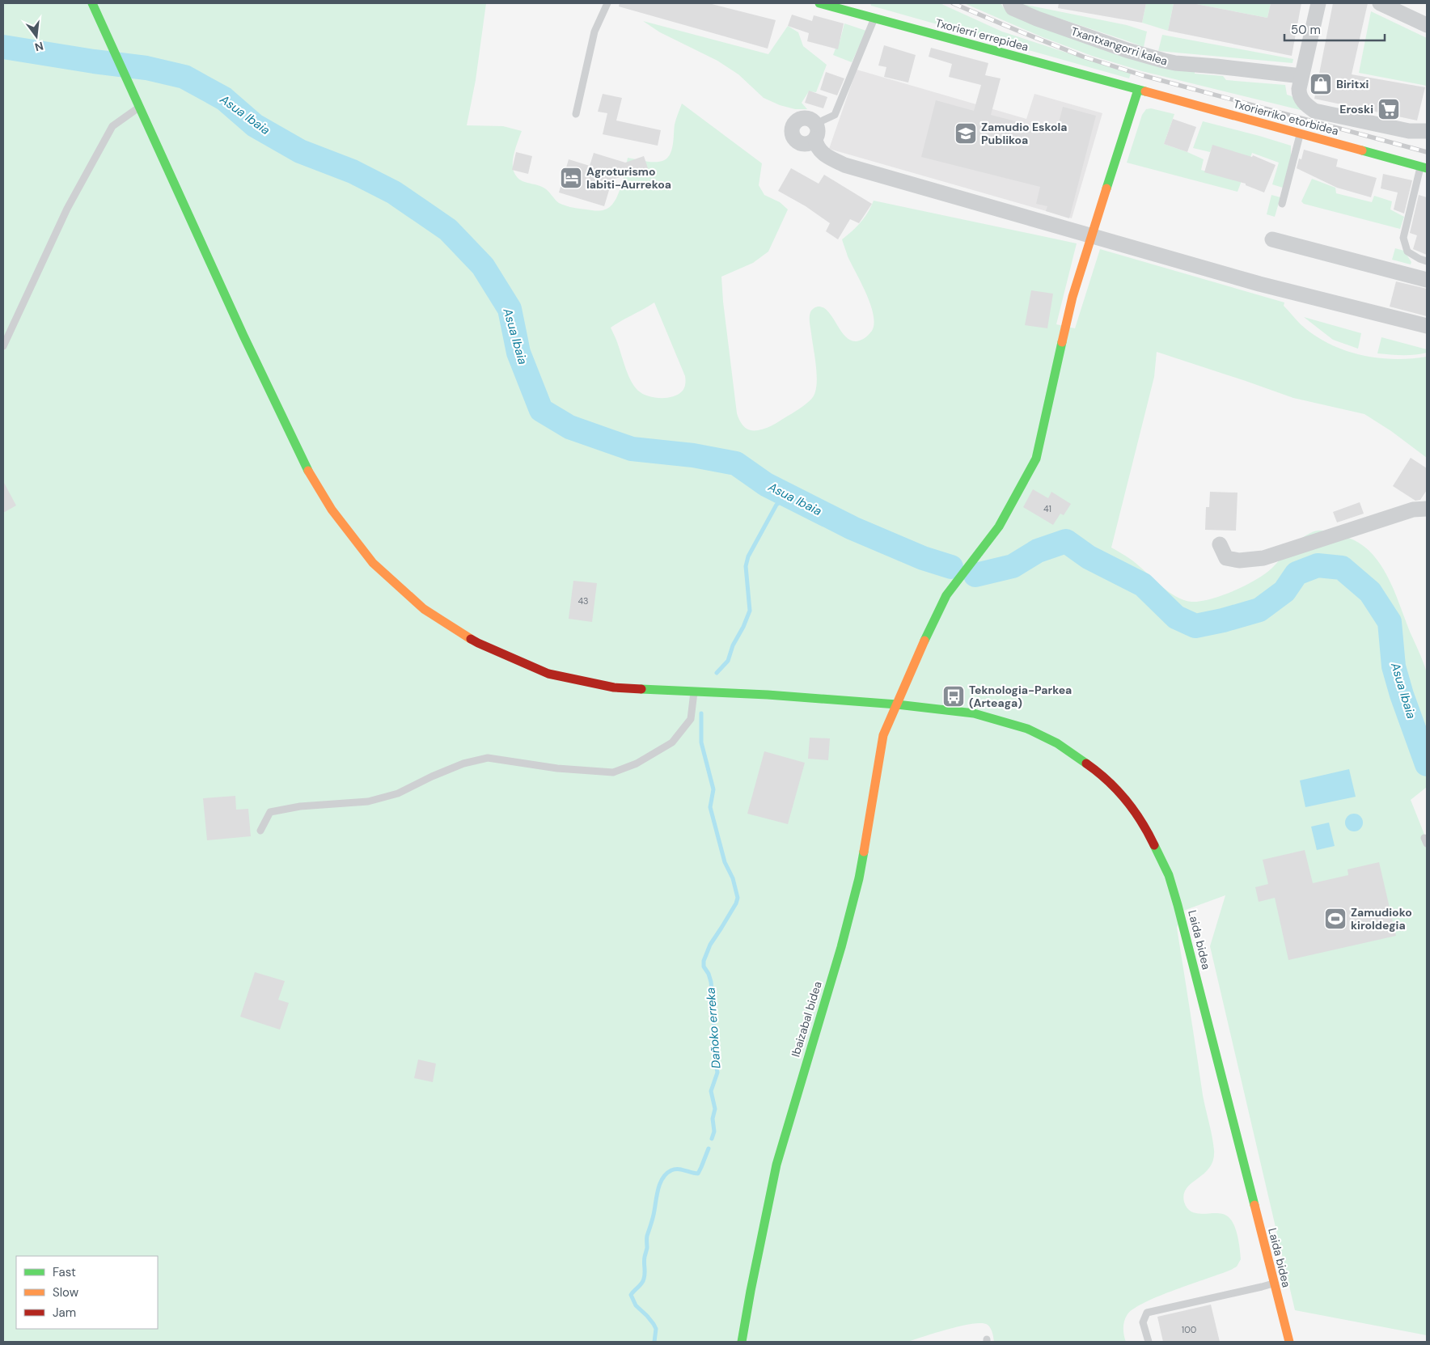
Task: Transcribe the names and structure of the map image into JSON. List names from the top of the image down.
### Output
{
  "streets": {
    "street": [
      "Txorierri errepidea",
      "Txantxangorri kalea",
      "Txorierriko etorbidea",
      "Laida bidea",
      "Ibaizabal bidea"
    ]
  },
  "crossings": [
    ["Txorierri errepidea", "Txorierriko etorbidea"],
    ["Txorierri errepidea", "Ibaizabal bidea"],
    ["Txorierriko etorbidea", "Ibaizabal bidea"],
    ["Laida bidea", "Ibaizabal bidea"]
  ],
  "water": ["Asua Ibaia", "Dañoko erreka"],
  "places": {
    "shop": ["Biritxi"],
    "supermarket": ["Eroski"],
    "school or university": ["Zamudio Eskola Publikoa"],
    "hotel": ["Agroturismo Iabiti-Aurrekoa"],
    "bus stop": ["Teknologia-Parkea (Arteaga)"],
    "sports": ["Zamudioko kiroldegia"]
  },
  "house_numbers": ["41", "43", "100"],
  "legend": ["Fast", "Slow", "Jam"],
  "scale_bar": "50 m",
  "north": "bottom"
}
